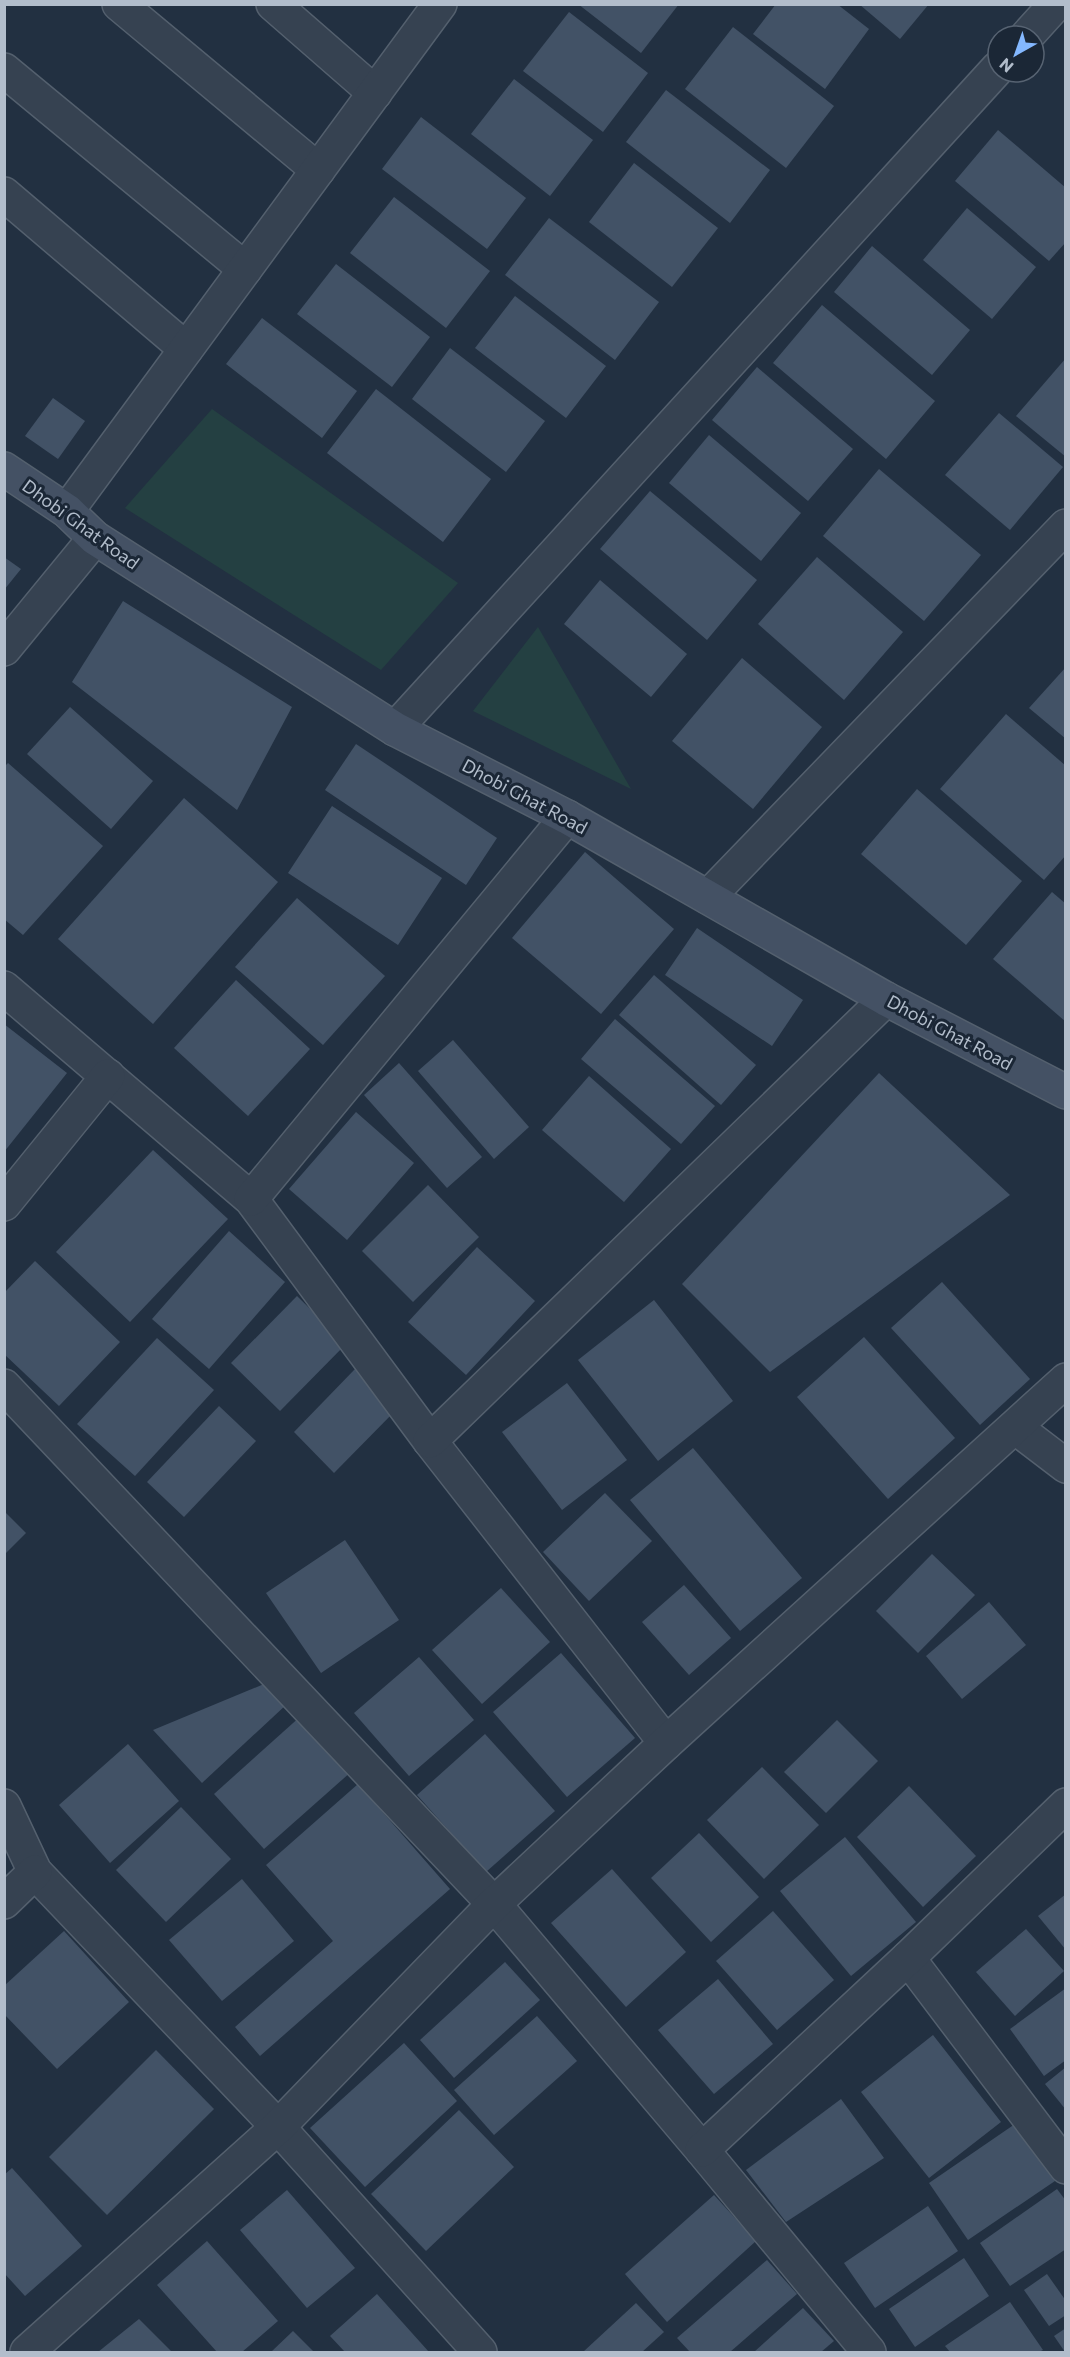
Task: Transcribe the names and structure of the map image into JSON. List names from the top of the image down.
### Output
{
  "streets": {
    "main road": ["Dhobi Ghat Road"]
  },
  "north": "bottom left"
}
